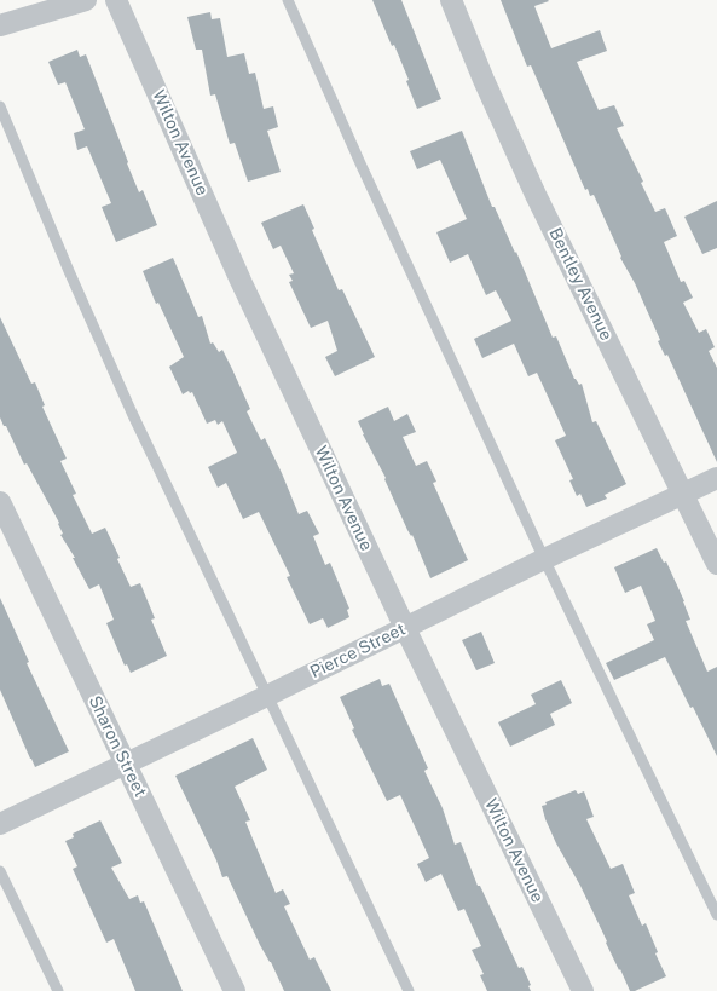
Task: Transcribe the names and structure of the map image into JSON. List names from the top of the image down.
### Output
{
  "streets": {
    "street": [
      "Wilton Avenue",
      "Bentley Avenue",
      "Pierce Street",
      "Sharon Street"
    ]
  },
  "crossings": [
    ["Wilton Avenue", "Pierce Street"],
    ["Bentley Avenue", "Pierce Street"],
    ["Pierce Street", "Sharon Street"]
  ]
}
